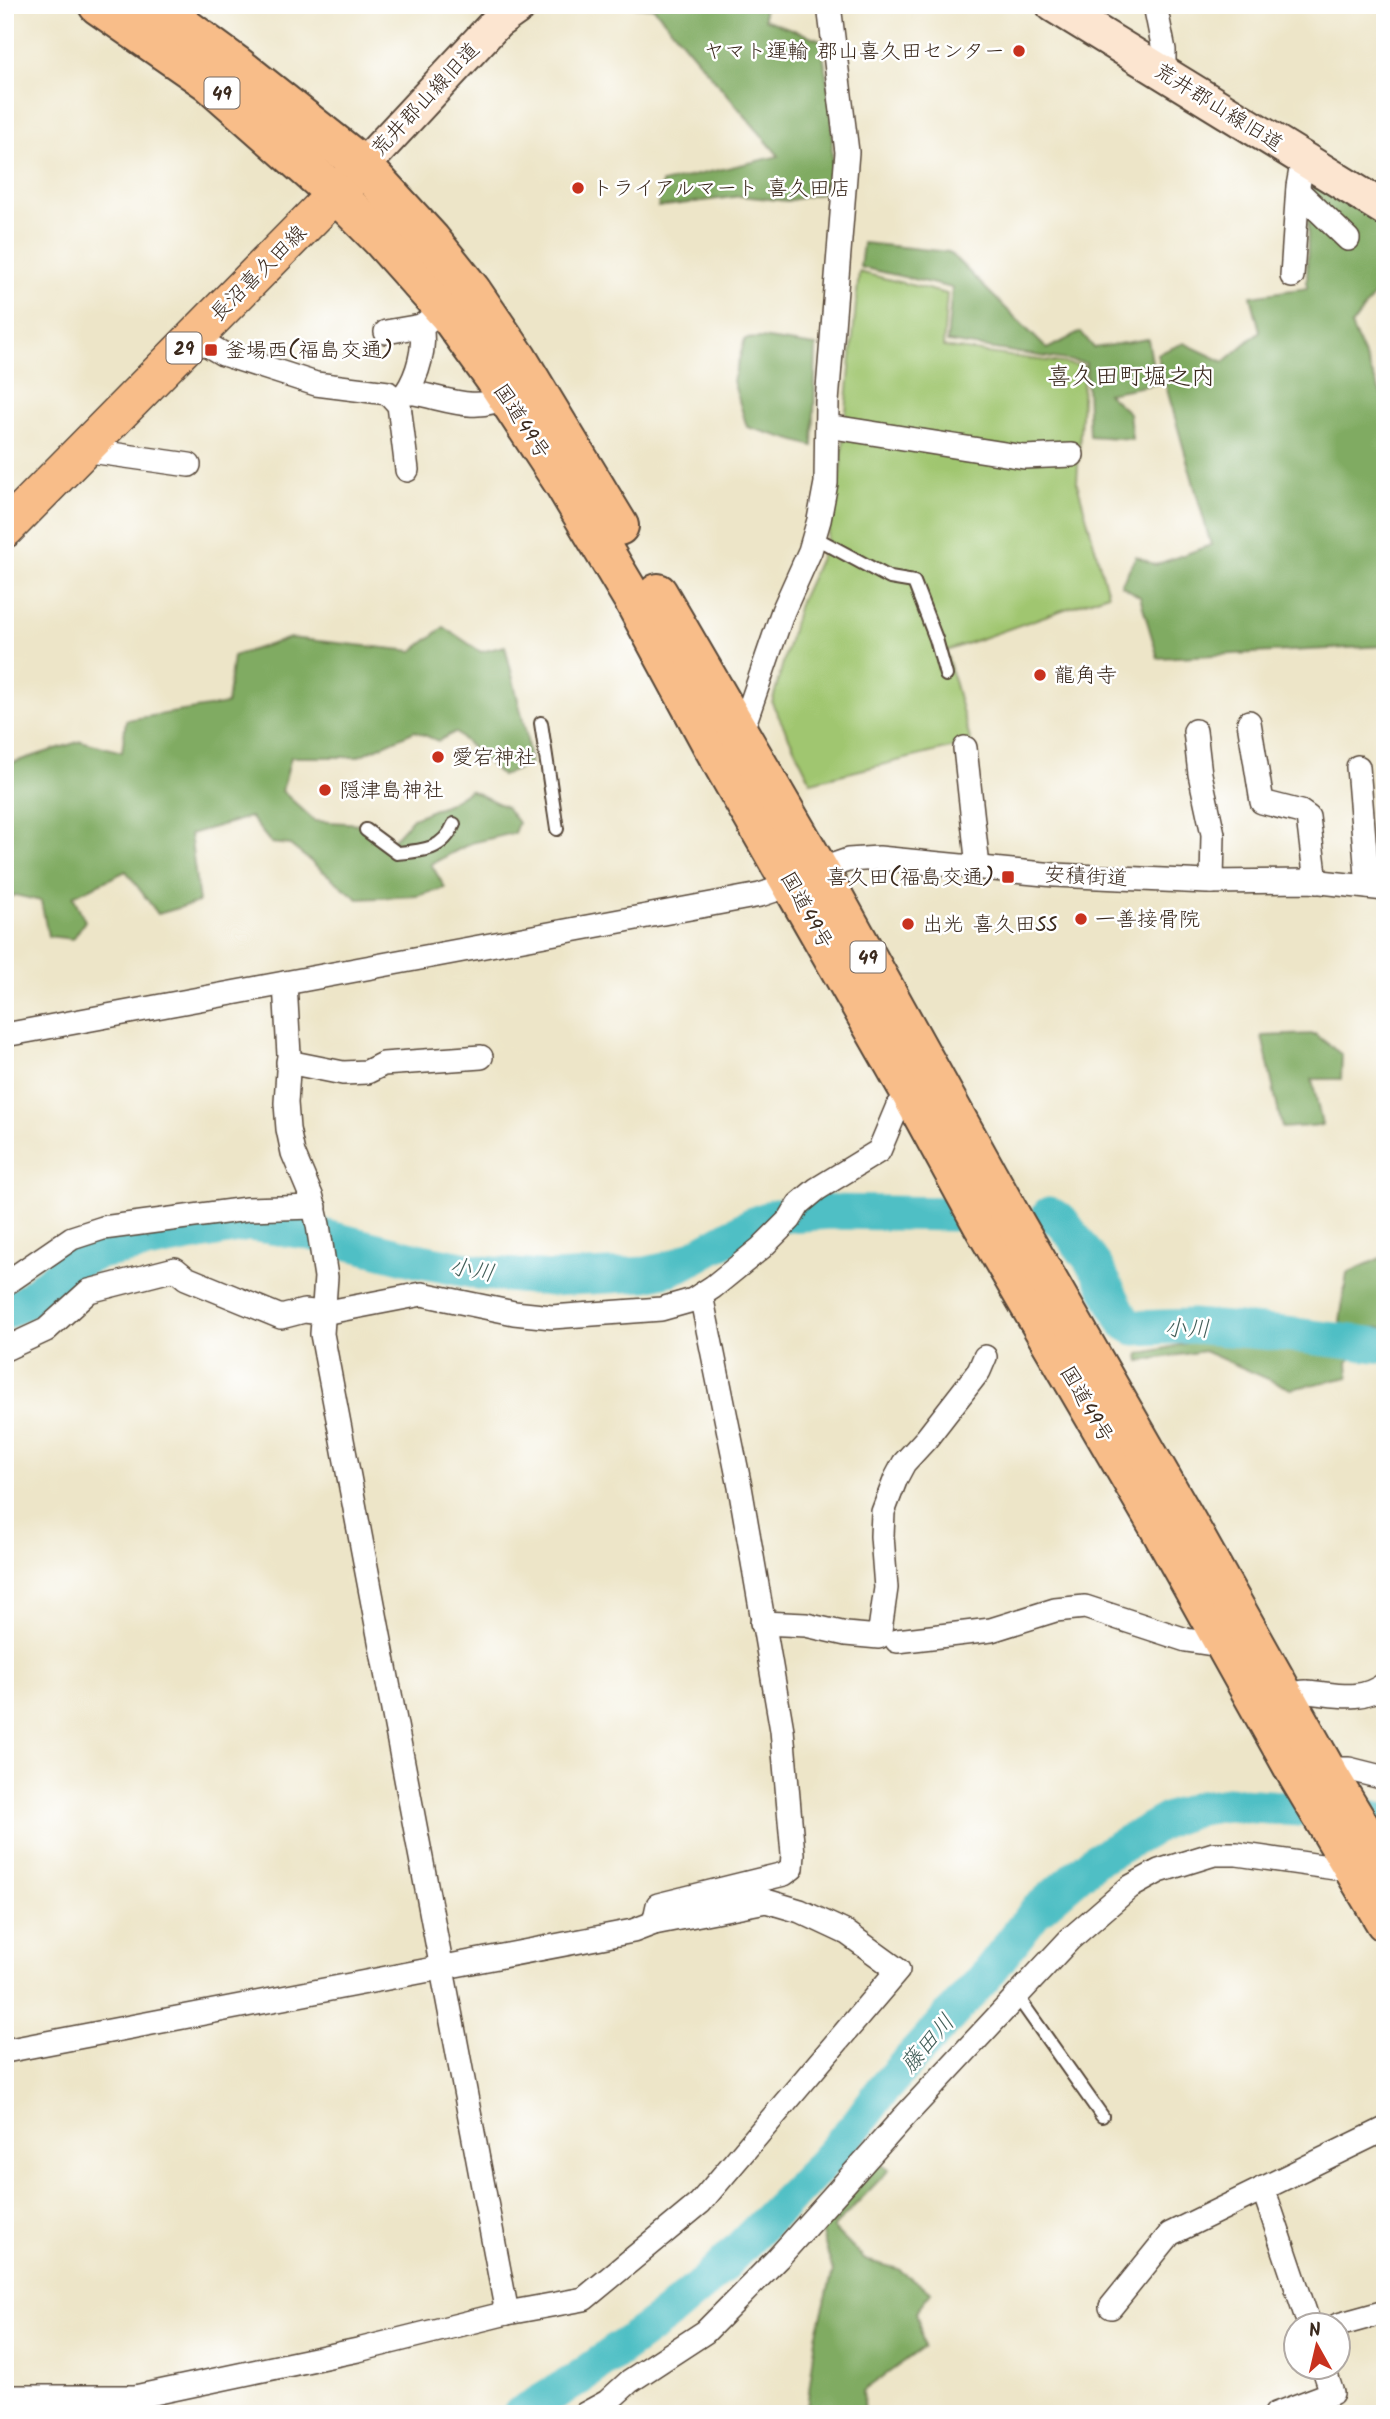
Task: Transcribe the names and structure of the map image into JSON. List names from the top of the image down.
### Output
{
  "streets": {
    "highway": ["49", "国道49号"],
    "main road": ["長沼喜久田線", "29"],
    "street": ["荒井郡山線旧道", "安積街道"]
  },
  "crossings": [
    ["荒井郡山線旧道", "長沼喜久田線"],
    ["荒井郡山線旧道", "国道49号"],
    ["長沼喜久田線", "国道49号"],
    ["国道49号", "安積街道"]
  ],
  "districts": ["喜久田町堀之内"],
  "water": ["小川", "藤田川"],
  "places": {
    "other": [
      "ヤマト運輸 郡山喜久田センター",
      "トライアルマート 喜久田店",
      "龍角寺",
      "愛宕神社",
      "隠津島神社",
      "一善接骨院",
      "出光 喜久田SS"
    ],
    "transit": ["釜場西(福島交通)", "喜久田(福島交通)"]
  },
  "north": "top"
}
